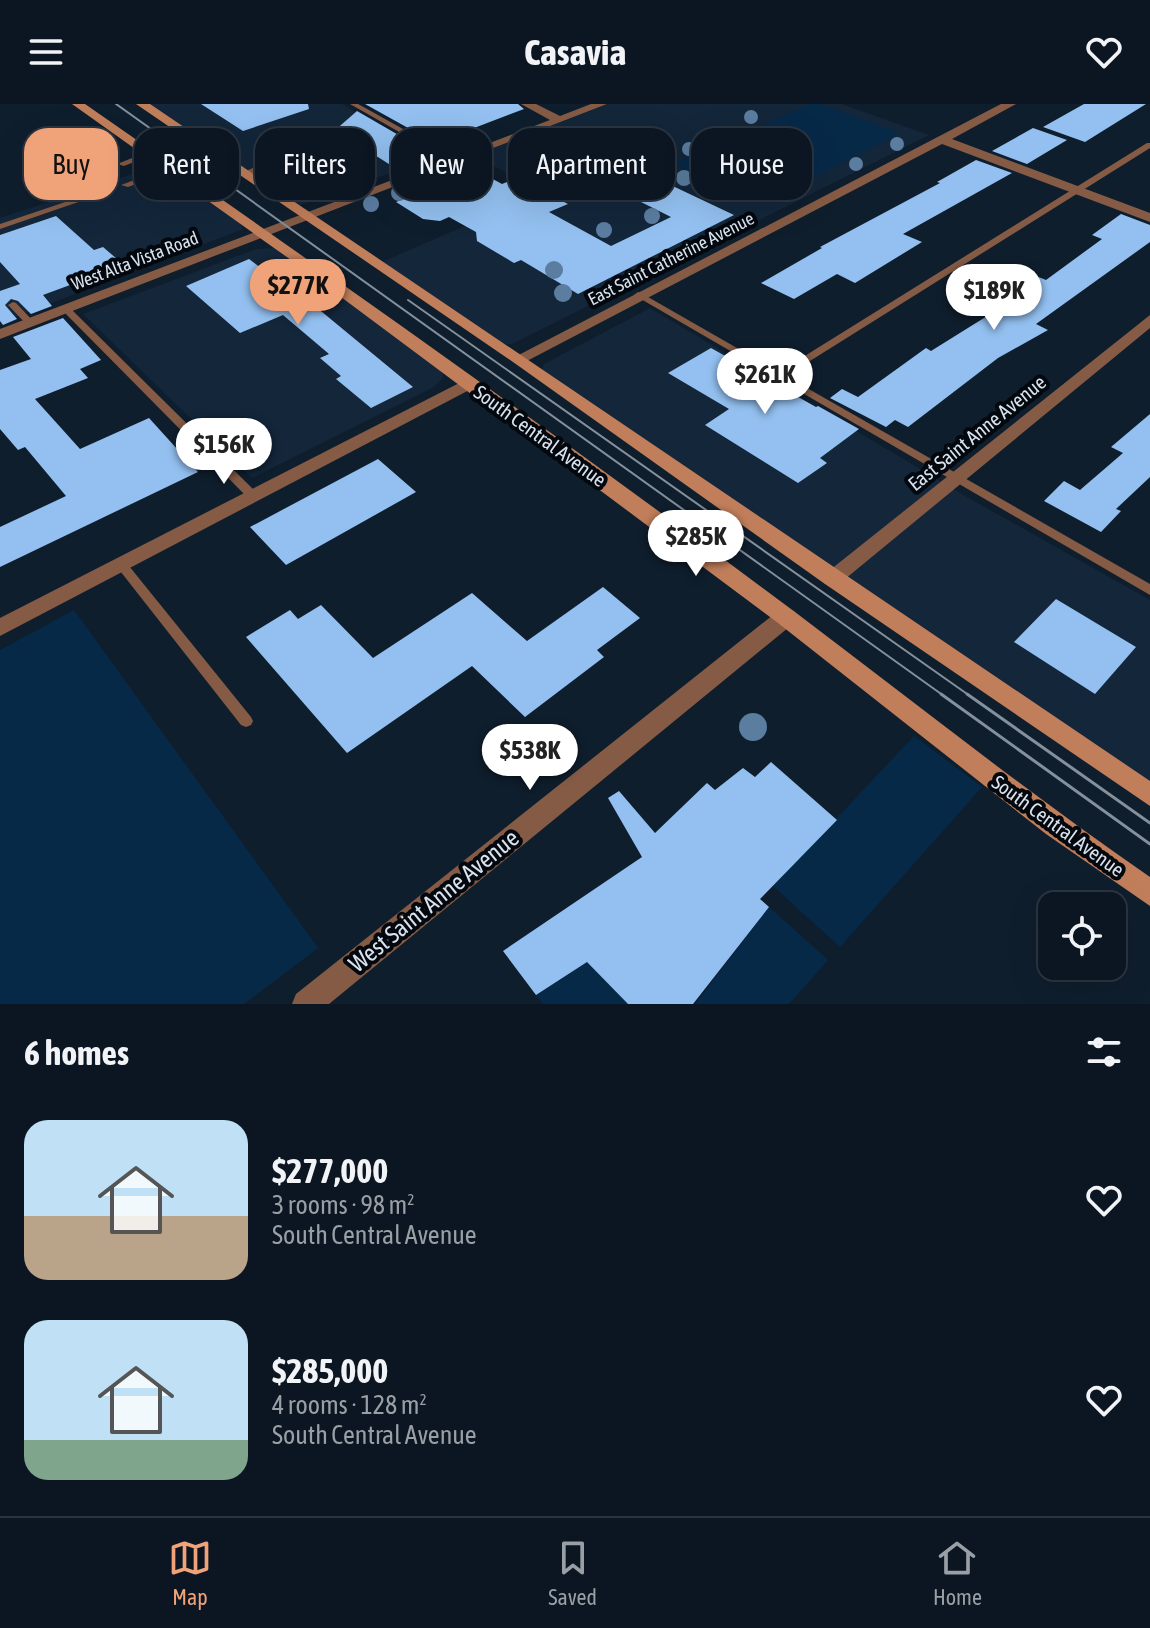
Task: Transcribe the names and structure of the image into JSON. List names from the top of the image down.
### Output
{
  "streets": {
    "main road": ["South Central Avenue"],
    "street": [
      "East Saint Catherine Avenue",
      "West Alta Vista Road",
      "East Saint Anne Avenue",
      "West Saint Anne Avenue"
    ]
  },
  "crossings": [
    ["West Alta Vista Road", "South Central Avenue"],
    ["South Central Avenue", "West Saint Anne Avenue"]
  ],
  "page": {
    "header": "Casavia",
    "chip": [
      "Buy",
      "Rent",
      "Filters",
      "New",
      "Apartment",
      "House"
    ],
    "price": [
      "$277K",
      "$189K",
      "$261K",
      "$156K",
      "$285K",
      "$538K"
    ],
    "heading": "6 homes",
    "list": [
      {
        "name": "$277,000",
        "note": "3 rooms · 98 m² · South Central Avenue"
      },
      {
        "name": "$285,000",
        "note": "4 rooms · 128 m² · South Central Avenue"
      }
    ],
    "tabs": ["Map", "Saved", "Home"]
  }
}
